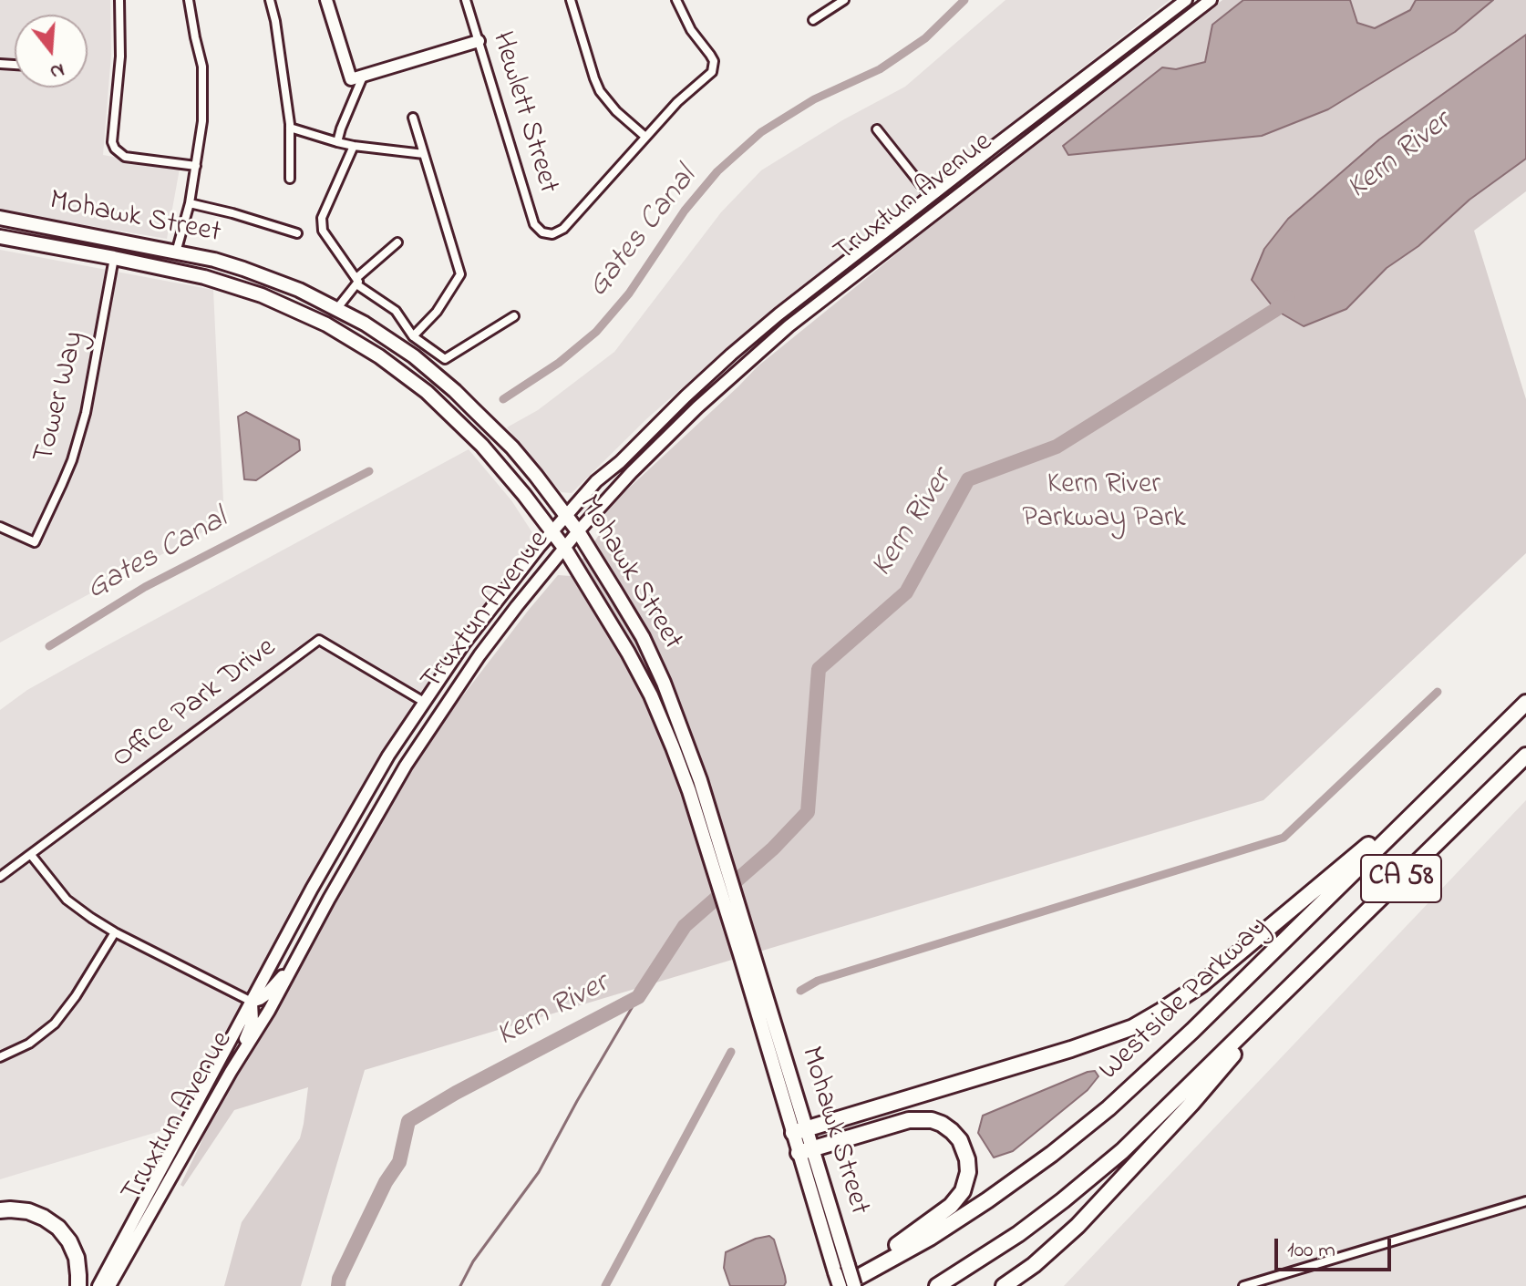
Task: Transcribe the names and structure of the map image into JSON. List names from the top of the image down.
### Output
{
  "streets": {
    "highway": ["CA 58", "Westside Parkway"],
    "main road": ["Truxtun Avenue", "Mohawk Street"],
    "street": ["Hewlett Street", "Tower Way", "Office Park Drive"]
  },
  "crossings": [
    ["Truxtun Avenue", "Mohawk Street"],
    ["Truxtun Avenue", "Office Park Drive"],
    ["Mohawk Street", "Tower Way"],
    ["Mohawk Street", "Westside Parkway"]
  ],
  "water": ["Kern River", "Gates Canal"],
  "parks": ["Kern River Parkway Park"],
  "scale_bar": "100 m",
  "north": "bottom"
}
